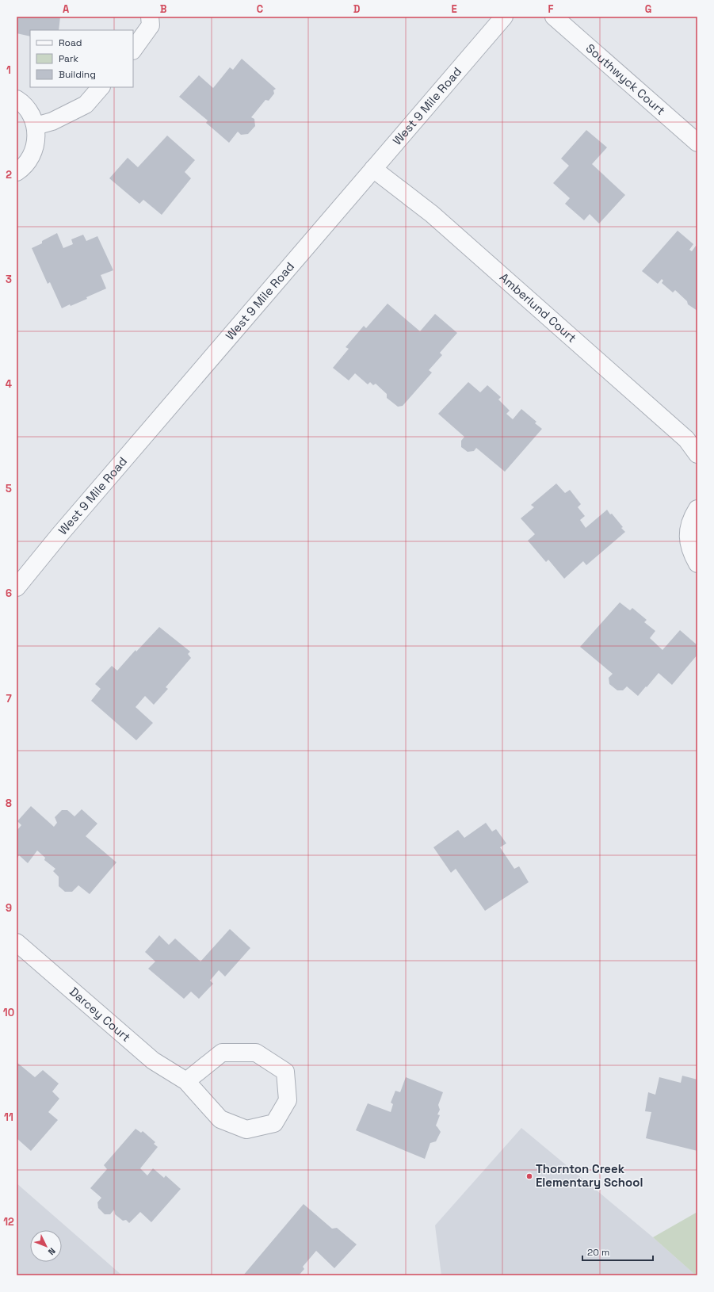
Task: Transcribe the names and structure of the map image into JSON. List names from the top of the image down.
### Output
{
  "streets": {
    "street": [
      "Southwyck Court",
      "West 9 Mile Road",
      "Amberlund Court",
      "Darcey Court"
    ]
  },
  "crossings": [
    ["West 9 Mile Road", "Amberlund Court"]
  ],
  "places": ["Thornton Creek Elementary School"],
  "legend": ["Road", "Park", "Building"],
  "scale_bar": "20 m",
  "north": "bottom right",
  "grid": {
    "columns": [
      "A",
      "B",
      "C",
      "D",
      "E",
      "F",
      "G"
    ],
    "rows": [
      "1",
      "2",
      "3",
      "4",
      "5",
      "6",
      "7",
      "8",
      "9",
      "10",
      "11",
      "12"
    ]
  }
}
